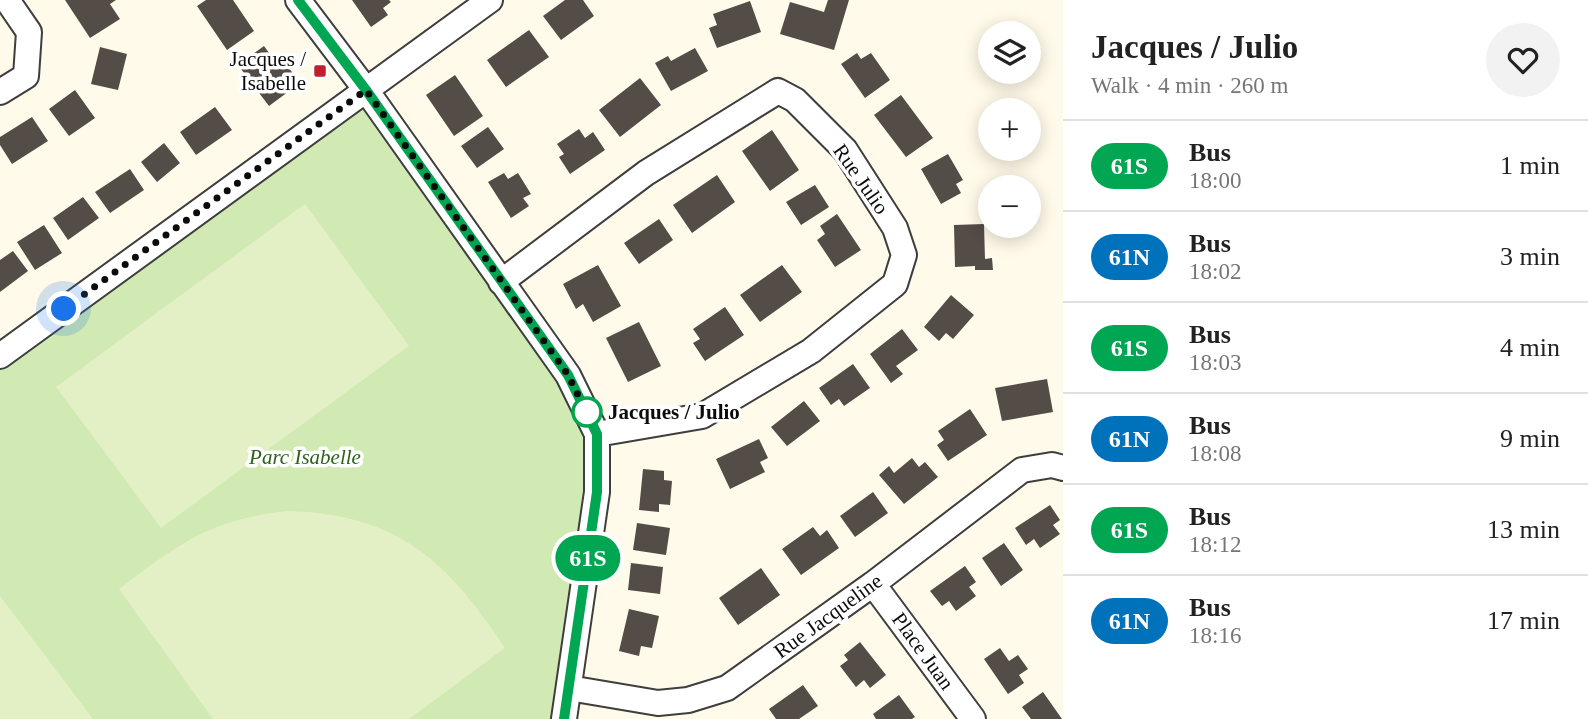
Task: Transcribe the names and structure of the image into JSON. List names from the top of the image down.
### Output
{
  "streets": {
    "street": ["Rue Julio", "Rue Jacqueline", "Place Juan"]
  },
  "crossings": [
    ["Rue Jacqueline", "Place Juan"]
  ],
  "parks": ["Parc Isabelle"],
  "places": {
    "transit": ["Jacques / Isabelle"],
    "other": ["Jacques / Julio"]
  },
  "lines": ["bus line 61S"],
  "page": {
    "on_map": "61S",
    "heading": ["Jacques / Julio", "Walk · 4 min · 260 m"],
    "map_buttons": ["+", "−"],
    "list": [
      {
        "mark": "61S",
        "name": "Bus",
        "note": "18:00",
        "value": "1 min"
      },
      {
        "mark": "61N",
        "name": "Bus",
        "note": "18:02",
        "value": "3 min"
      },
      {
        "mark": "61S",
        "name": "Bus",
        "note": "18:03",
        "value": "4 min"
      },
      {
        "mark": "61N",
        "name": "Bus",
        "note": "18:08",
        "value": "9 min"
      },
      {
        "mark": "61S",
        "name": "Bus",
        "note": "18:12",
        "value": "13 min"
      },
      {
        "mark": "61N",
        "name": "Bus",
        "note": "18:16",
        "value": "17 min"
      }
    ]
  }
}
